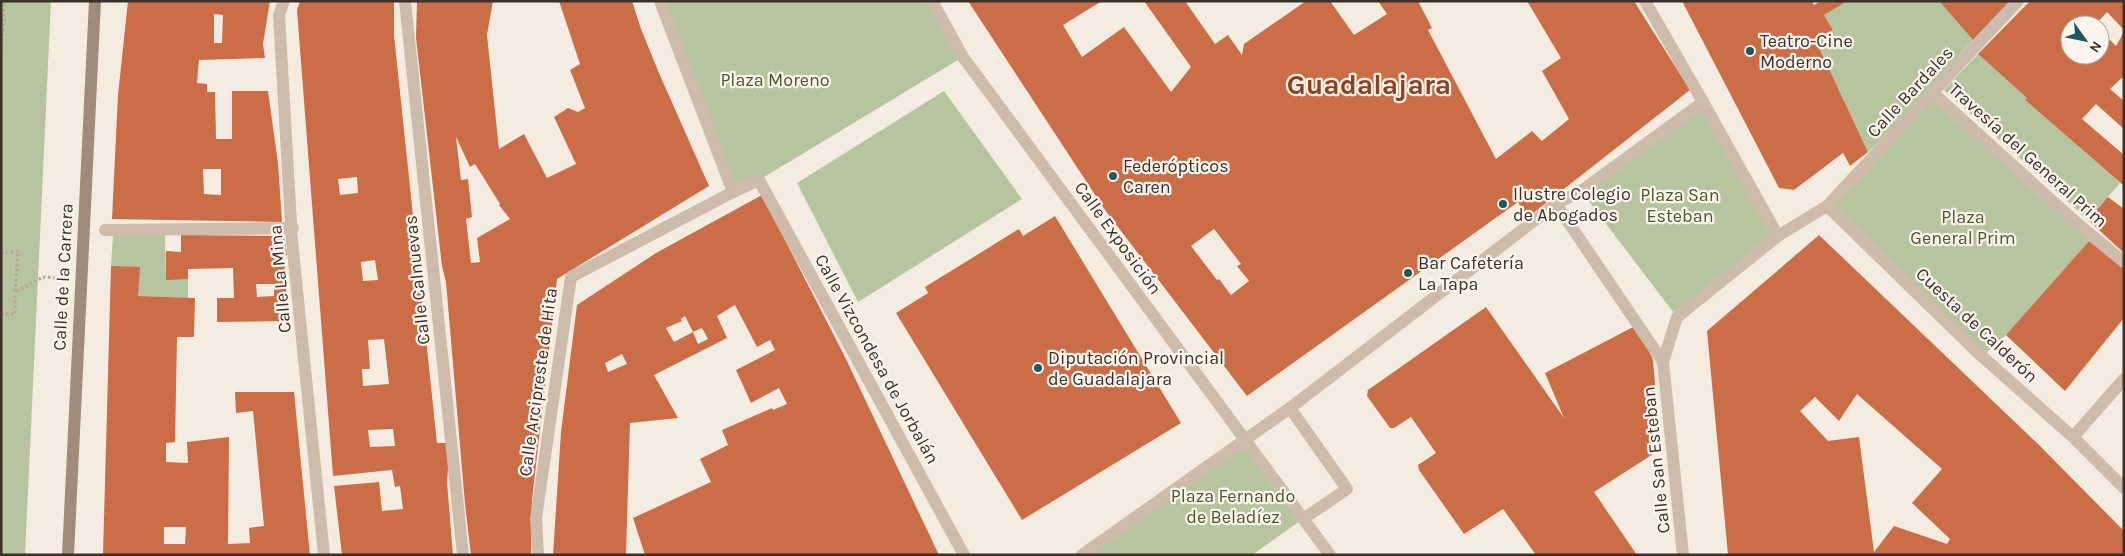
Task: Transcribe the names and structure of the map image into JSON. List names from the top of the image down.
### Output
{
  "streets": {
    "street": [
      "Calle Bardales",
      "Travesía del General Prim",
      "Calle Exposición",
      "Calle de la Carrera",
      "Calle La Mina",
      "Calle Calnuevas",
      "Cuesta de Calderón",
      "Calle Vizcondesa de Jorbalán",
      "Calle Arcipreste de Hita",
      "Calle San Esteban"
    ]
  },
  "crossings": [
    ["Calle Bardales", "Travesía del General Prim"],
    ["Calle Bardales", "Cuesta de Calderón"],
    ["Calle Vizcondesa de Jorbalán", "Calle Arcipreste de Hita"]
  ],
  "districts": ["Guadalajara"],
  "parks": [
    "Plaza Moreno",
    "Plaza San Esteban",
    "Plaza General Prim",
    "Plaza Fernando de Beladíez"
  ],
  "places": [
    "Teatro-Cine Moderno",
    "Federópticos Caren",
    "Ilustre Colegio de Abogados",
    "Bar Cafetería La Tapa",
    "Diputación Provincial de Guadalajara"
  ],
  "north": "bottom right"
}
